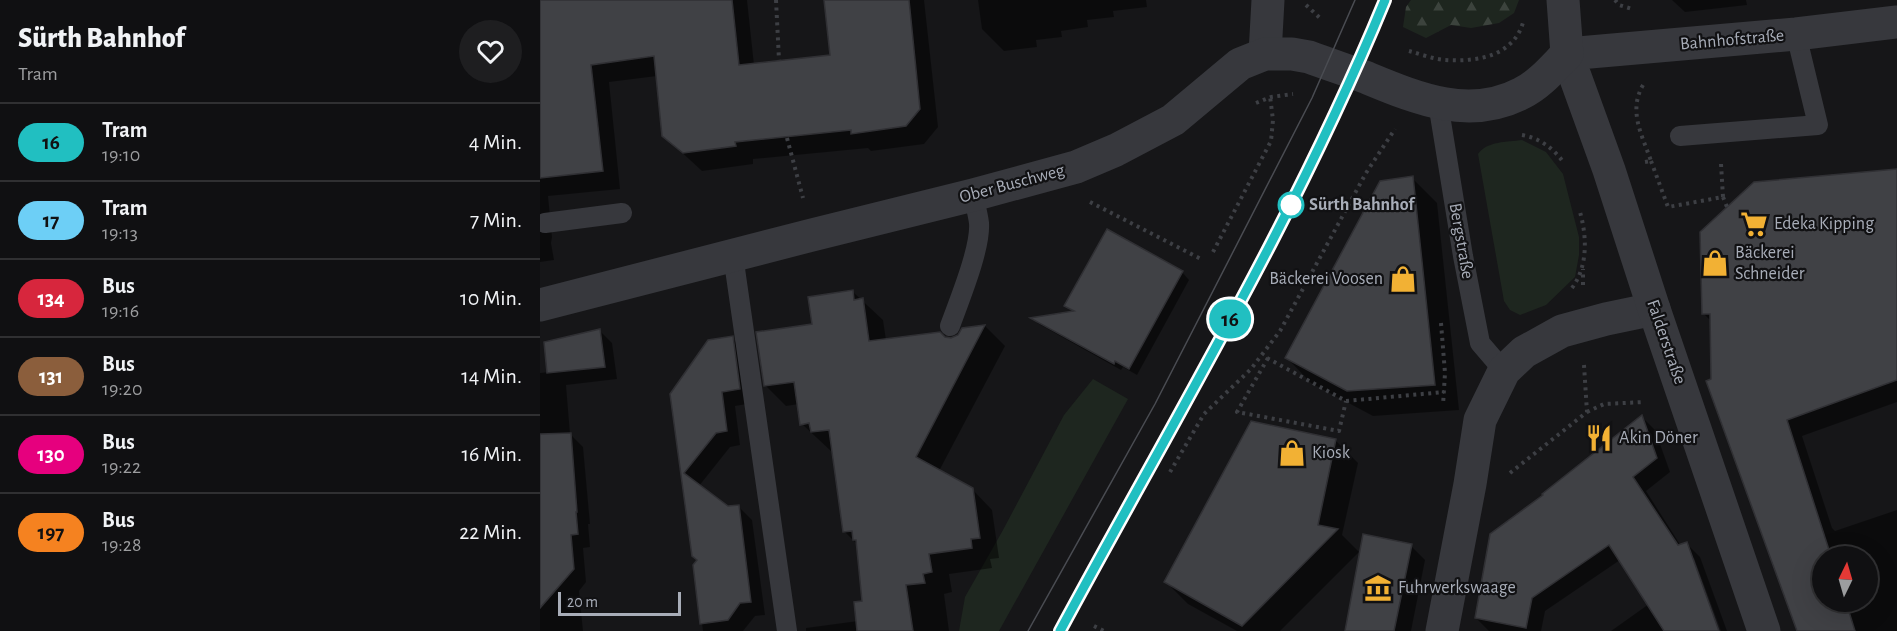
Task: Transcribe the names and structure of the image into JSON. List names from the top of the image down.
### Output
{
  "streets": {
    "street": ["Bahnhofstraße", "Ober Buschweg", "Falderstraße"],
    "lane": ["Bergstraße"]
  },
  "crossings": [
    ["Bahnhofstraße", "Falderstraße"]
  ],
  "places": {
    "other": ["Sürth Bahnhof"],
    "supermarket": ["Edeka Kipping"],
    "shop": ["Bäckerei Schneider", "Bäckerei Voosen", "Kiosk"],
    "restaurant": ["Akin Döner"],
    "museum": ["Fuhrwerkswaage"]
  },
  "lines": ["tram line 16"],
  "scale_bar": "20 m",
  "north": "top",
  "page": {
    "heading": ["Sürth Bahnhof", "Tram"],
    "on_map": "16",
    "list": [
      {
        "mark": "16",
        "name": "Tram",
        "note": "19:10",
        "value": "4 Min."
      },
      {
        "mark": "17",
        "name": "Tram",
        "note": "19:13",
        "value": "7 Min."
      },
      {
        "mark": "134",
        "name": "Bus",
        "note": "19:16",
        "value": "10 Min."
      },
      {
        "mark": "131",
        "name": "Bus",
        "note": "19:20",
        "value": "14 Min."
      },
      {
        "mark": "130",
        "name": "Bus",
        "note": "19:22",
        "value": "16 Min."
      },
      {
        "mark": "197",
        "name": "Bus",
        "note": "19:28",
        "value": "22 Min."
      }
    ],
    "scale": "20 m"
  }
}
